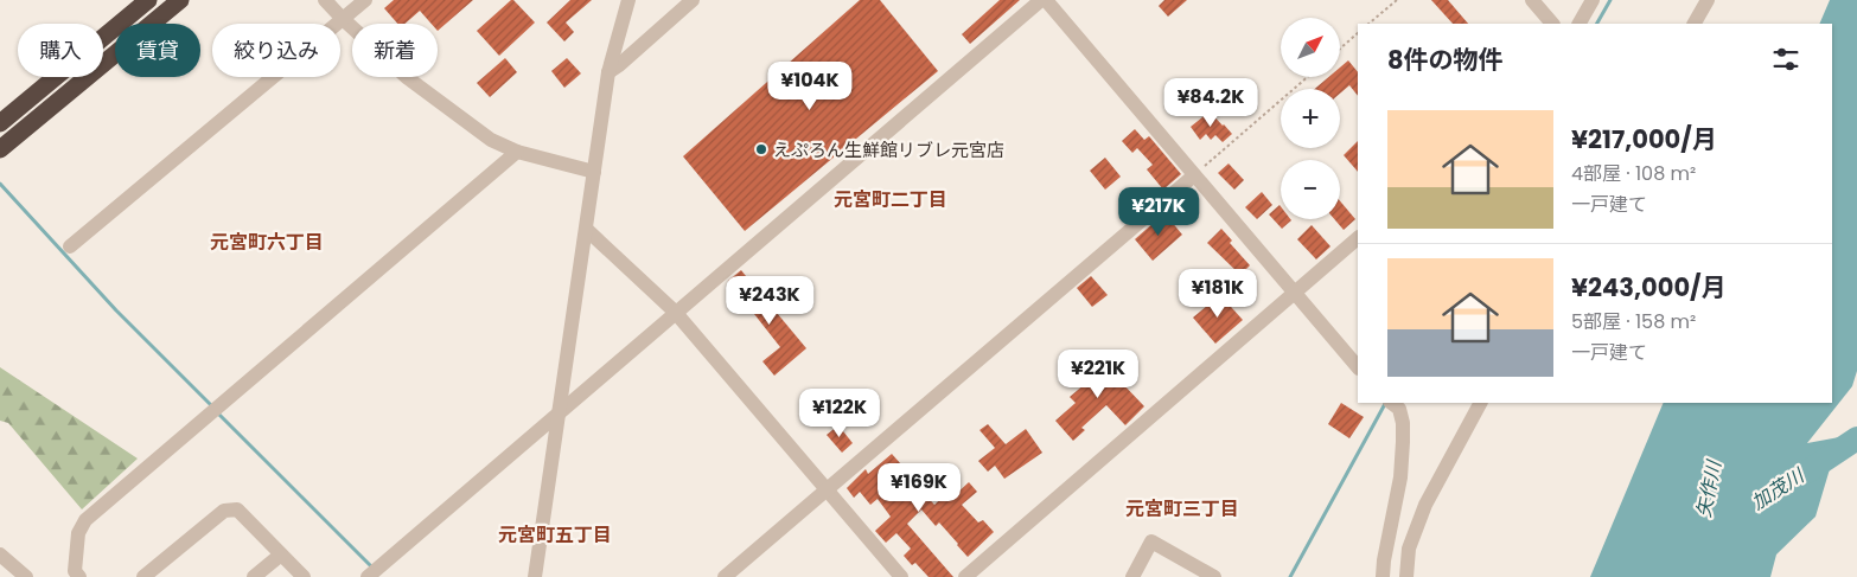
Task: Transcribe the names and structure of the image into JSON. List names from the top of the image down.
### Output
{
  "districts": [
    "元宮町二丁目",
    "元宮町六丁目",
    "元宮町三丁目",
    "元宮町五丁目"
  ],
  "water": ["矢作川", "加茂川"],
  "places": ["えぷろん生鮮館リブレ元宮店"],
  "north": "top right",
  "page": {
    "map_buttons": ["+", "−"],
    "chip": [
      "購入",
      "賃貸",
      "絞り込み",
      "新着"
    ],
    "heading": "8件の物件",
    "price": [
      "¥104K",
      "¥84.2K",
      "¥217K",
      "¥181K",
      "¥243K",
      "¥221K",
      "¥122K",
      "¥169K"
    ],
    "list": [
      {
        "name": "¥217,000/月",
        "note": "4部屋 · 108 m² · 一戸建て"
      },
      {
        "name": "¥243,000/月",
        "note": "5部屋 · 158 m² · 一戸建て"
      }
    ]
  }
}
